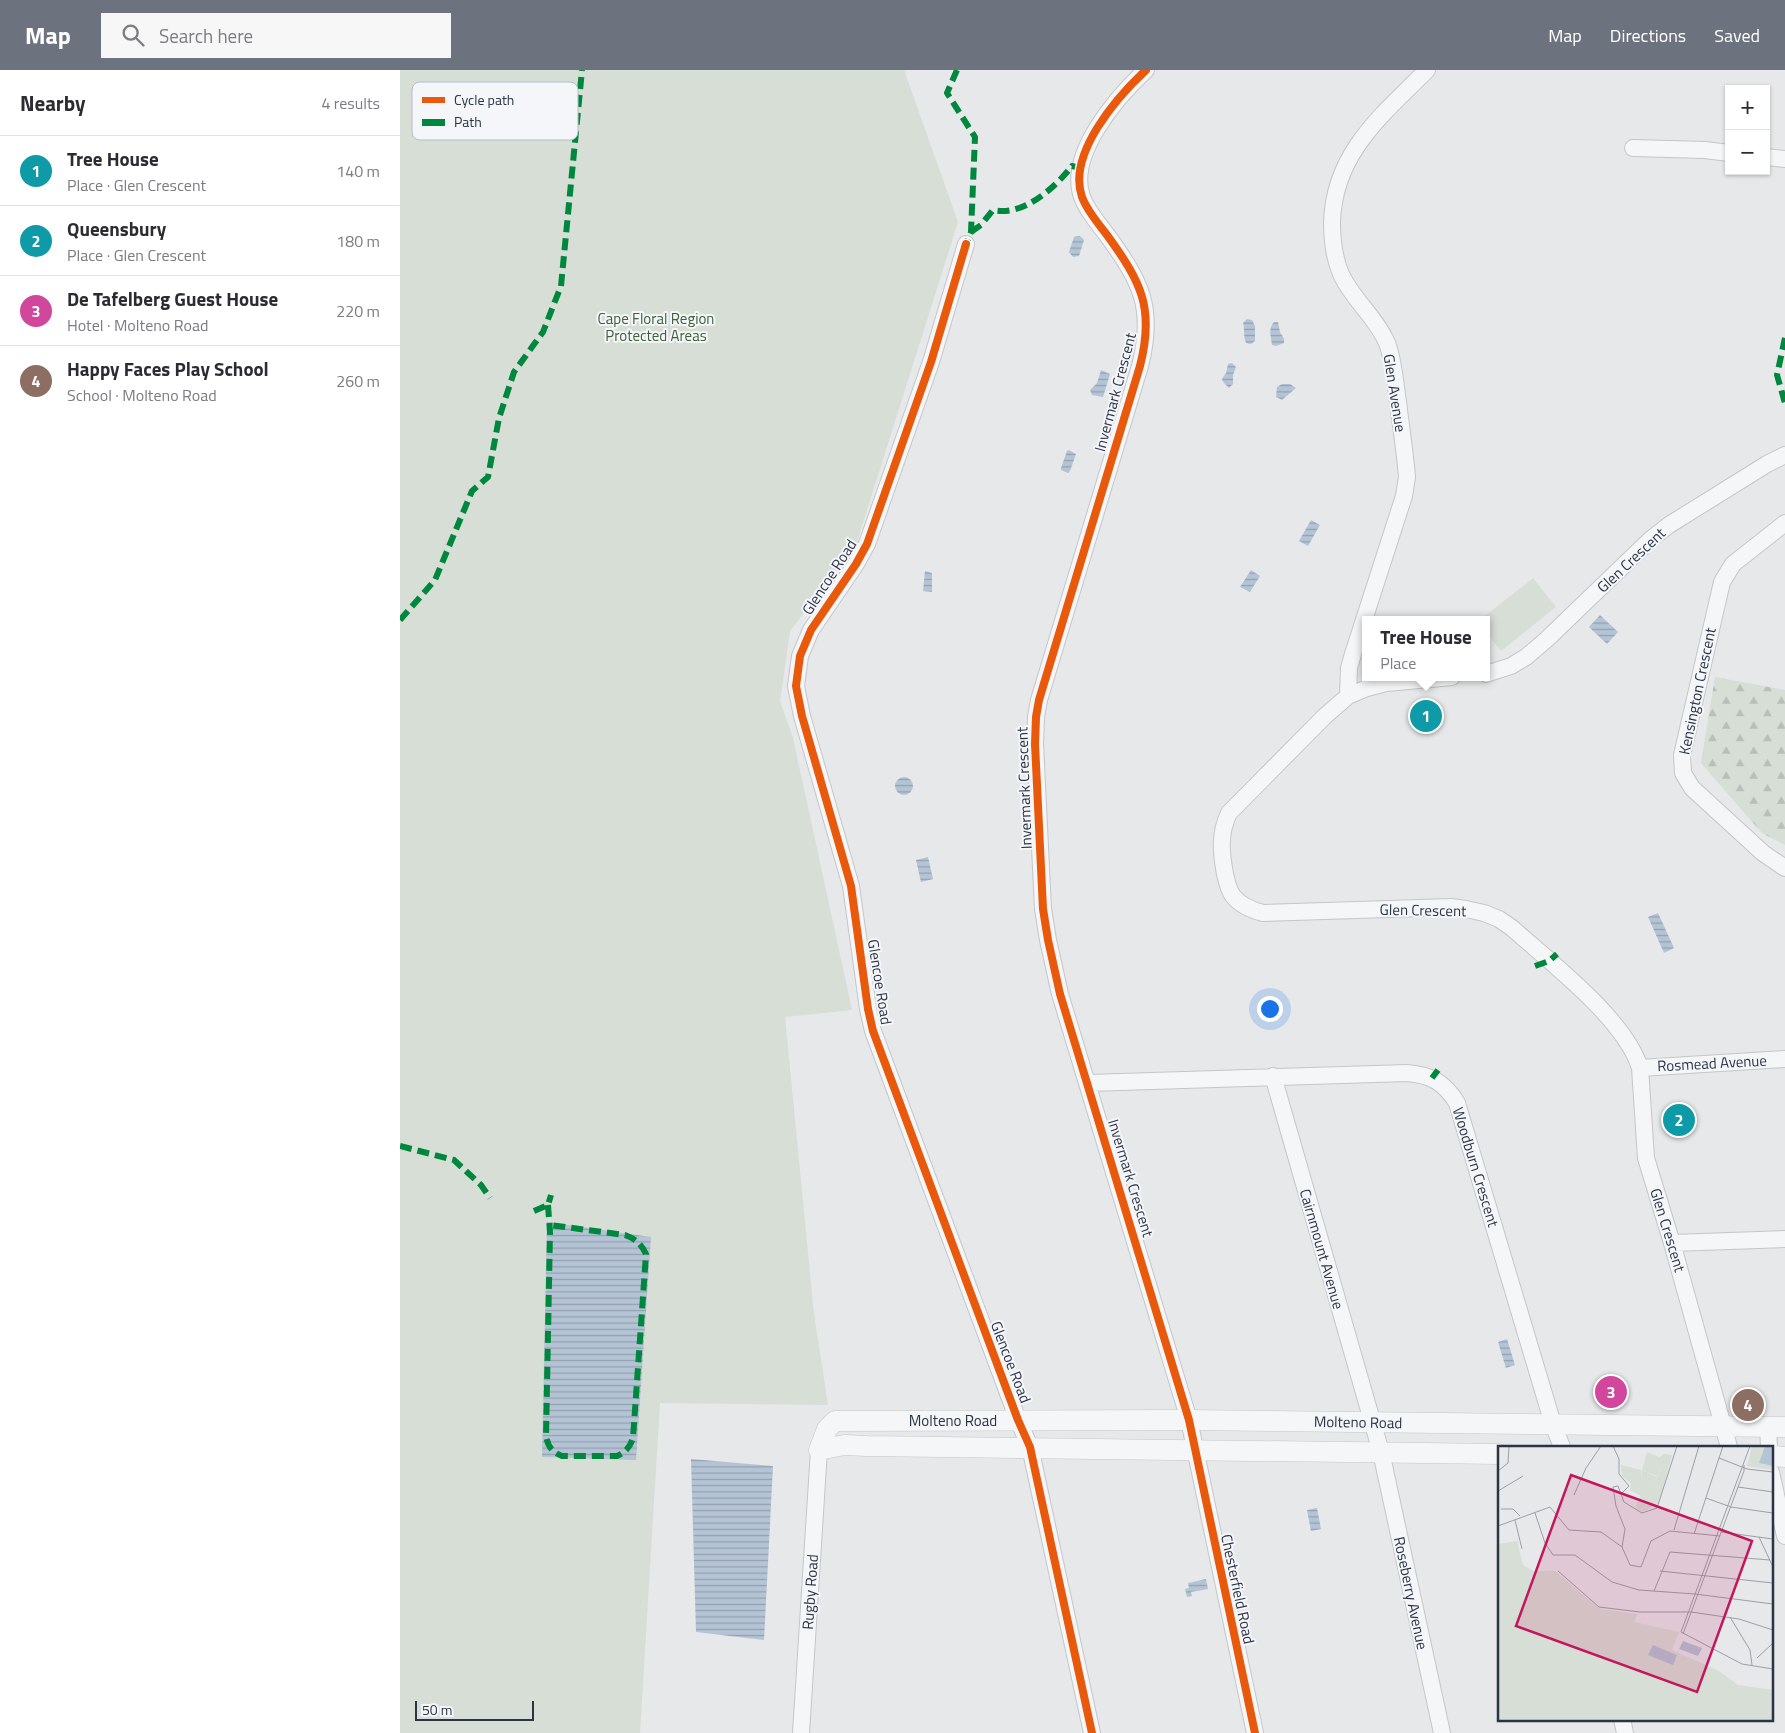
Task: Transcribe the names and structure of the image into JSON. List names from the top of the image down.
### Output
{
  "streets": {
    "street": [
      "Invermark Crescent",
      "Glen Avenue",
      "Glen Crescent",
      "Glencoe Road",
      "Kensington Crescent",
      "Rosmead Avenue",
      "Woodburn Crescent",
      "Cairnmount Avenue",
      "Molteno Road",
      "Chesterfield Road",
      "Rugby Road",
      "Roseberry Avenue"
    ]
  },
  "crossings": [
    ["Invermark Crescent", "Woodburn Crescent"],
    ["Invermark Crescent", "Molteno Road"],
    ["Invermark Crescent", "Chesterfield Road"],
    ["Glen Avenue", "Glen Crescent"],
    ["Glen Crescent", "Rosmead Avenue"],
    ["Glen Crescent", "Molteno Road"],
    ["Glencoe Road", "Molteno Road"],
    ["Woodburn Crescent", "Cairnmount Avenue"],
    ["Woodburn Crescent", "Molteno Road"],
    ["Cairnmount Avenue", "Molteno Road"],
    ["Cairnmount Avenue", "Roseberry Avenue"],
    ["Molteno Road", "Chesterfield Road"],
    ["Molteno Road", "Rugby Road"],
    ["Molteno Road", "Roseberry Avenue"]
  ],
  "parks": ["Cape Floral Region Protected Areas"],
  "legend": ["Cycle path", "Path"],
  "scale_bar": "50 m",
  "page": {
    "header": "Map",
    "search": "Search here",
    "nav": ["Map", "Directions", "Saved"],
    "heading": ["Nearby", "4 results"],
    "map_buttons": ["+", "−"],
    "list": [
      {
        "mark": "1",
        "name": "Tree House",
        "note": "Place · Glen Crescent",
        "value": "140 m"
      },
      {
        "mark": "2",
        "name": "Queensbury",
        "note": "Place · Glen Crescent",
        "value": "180 m"
      },
      {
        "mark": "3",
        "name": "De Tafelberg Guest House",
        "note": "Hotel · Molteno Road",
        "value": "220 m"
      },
      {
        "mark": "4",
        "name": "Happy Faces Play School",
        "note": "School · Molteno Road",
        "value": "260 m"
      }
    ],
    "popup": ["Tree House", "Place"],
    "pins": [
      "1",
      "2",
      "3",
      "4"
    ],
    "scale": "50 m"
  }
}
